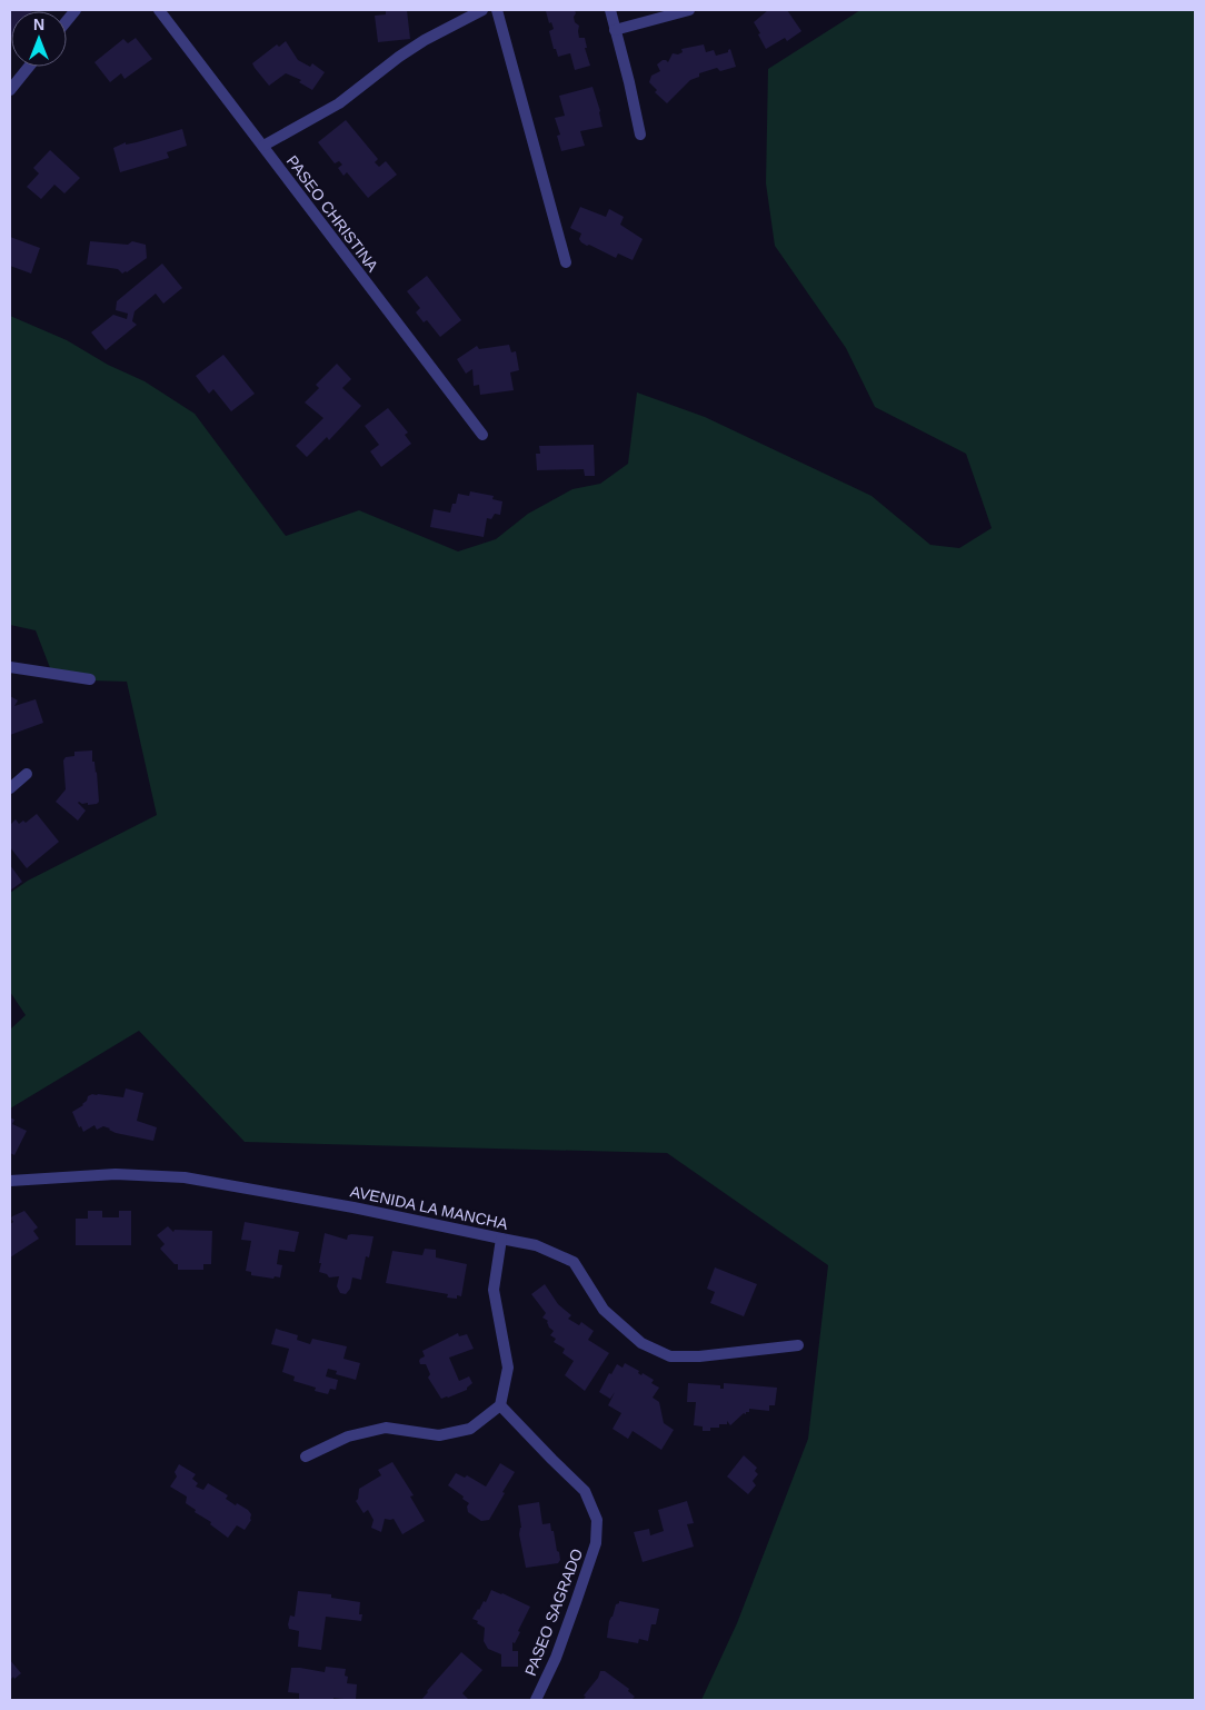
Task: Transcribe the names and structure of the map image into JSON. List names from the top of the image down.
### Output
{
  "streets": {
    "street": ["PASEO CHRISTINA", "AVENIDA LA MANCHA", "PASEO SAGRADO"]
  },
  "north": "top"
}
